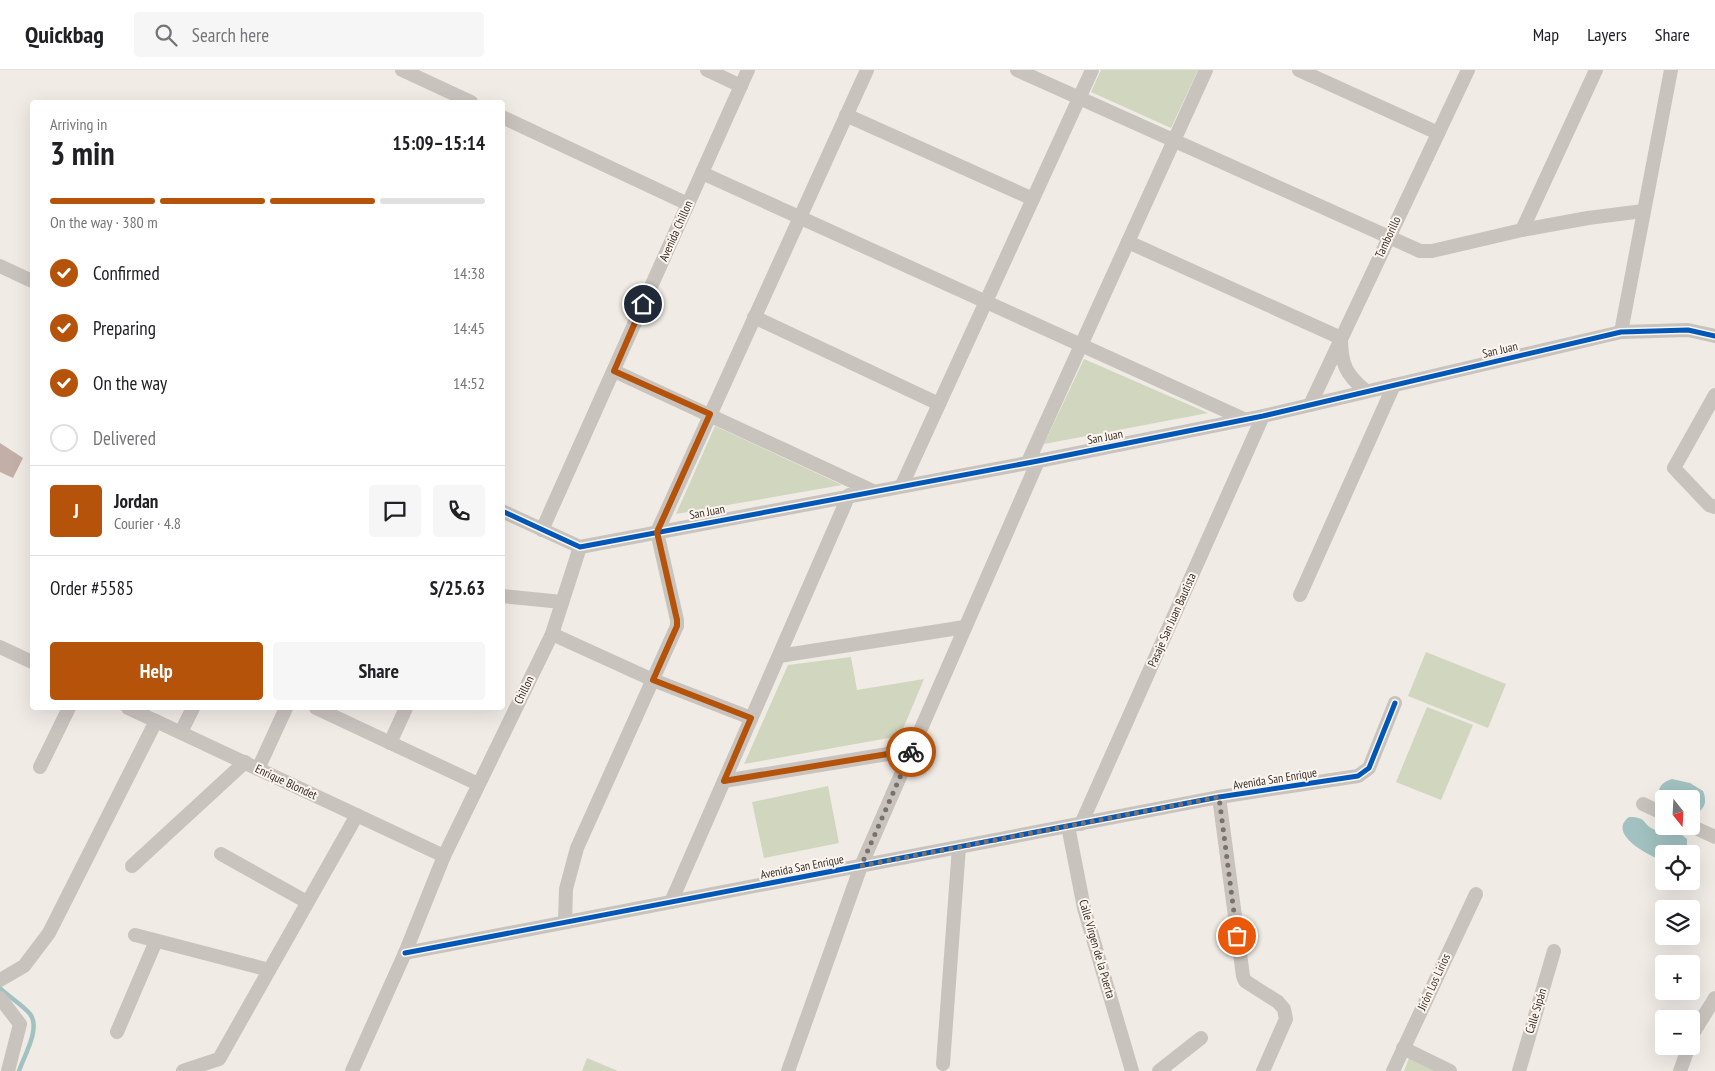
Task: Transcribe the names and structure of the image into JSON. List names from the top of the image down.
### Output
{
  "streets": {
    "street": [
      "Avenida Chillon",
      "Tamborillo",
      "San Juan",
      "Pasaje San Juan Bautista",
      "Chillon",
      "Avenida San Enrique",
      "Enrique Blondet",
      "Calle Virgen de la Puerta",
      "Jirón Los Lirios",
      "Calle Sipán"
    ]
  },
  "crossings": [
    ["Tamborillo", "San Juan"],
    ["San Juan", "Pasaje San Juan Bautista"],
    ["San Juan", "Chillon"],
    ["Pasaje San Juan Bautista", "Avenida San Enrique"],
    ["Pasaje San Juan Bautista", "Calle Virgen de la Puerta"],
    ["Chillon", "Avenida San Enrique"],
    ["Chillon", "Enrique Blondet"],
    ["Avenida San Enrique", "Calle Virgen de la Puerta"]
  ],
  "north": "bottom",
  "page": {
    "header": "Quickbag",
    "search": "Search here",
    "nav": ["Map", "Layers", "Share"],
    "heading": ["3 min", "Arriving in", "15:09–15:14"],
    "panel": [
      "Jordan",
      "Courier · 4.8",
      "Order #5585",
      "S/25.63"
    ],
    "bar": "On the way · 380 m",
    "list": [
      ["Confirmed", "14:38"],
      ["Preparing", "14:45"],
      ["On the way", "14:52"],
      "Delivered"
    ],
    "round": "J",
    "buttons": ["Help", "Share"],
    "map_buttons": ["+", "−"]
  }
}
